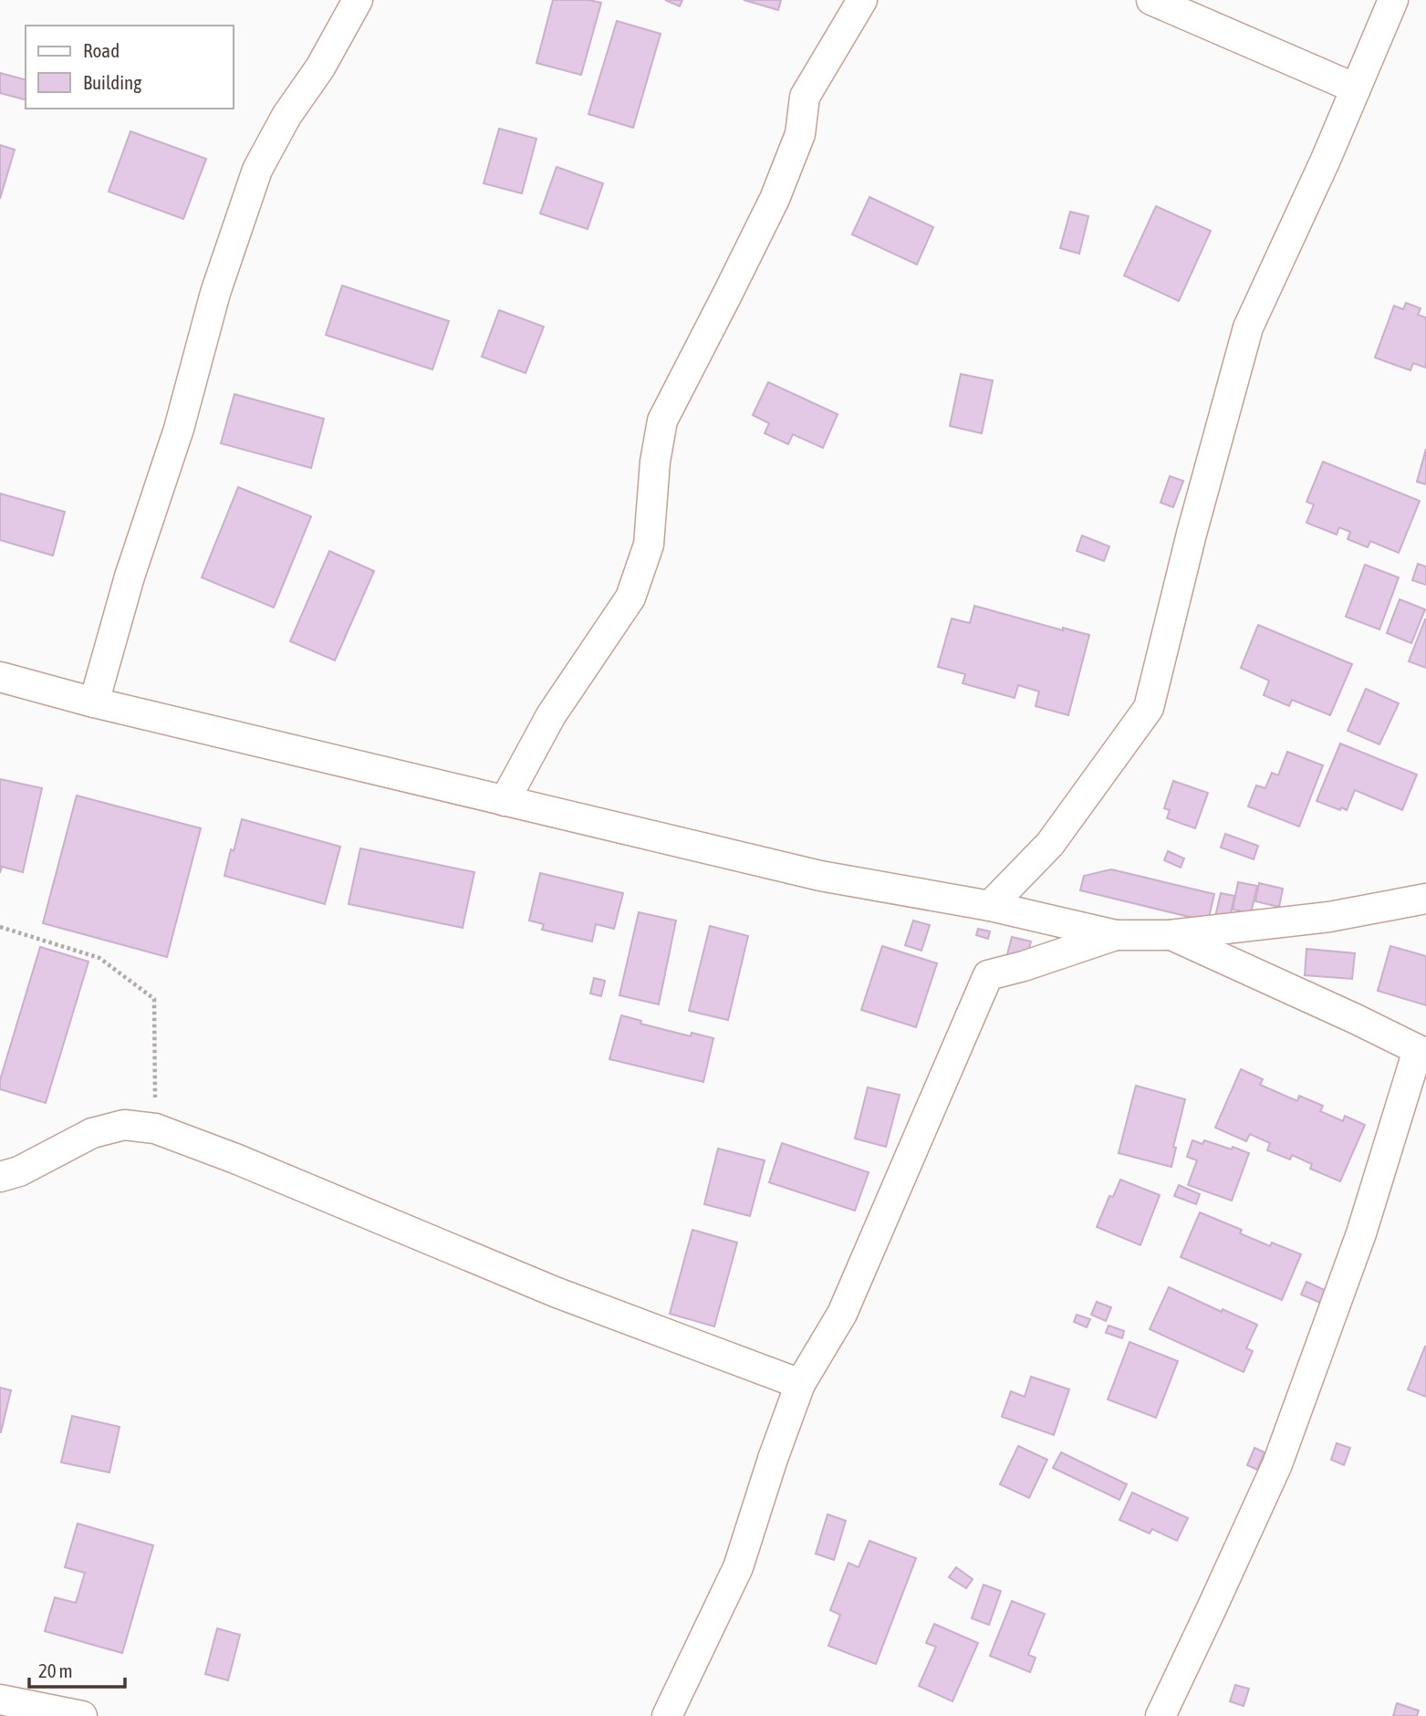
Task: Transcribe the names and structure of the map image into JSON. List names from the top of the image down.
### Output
{
  "legend": ["Road", "Building"],
  "scale_bar": "20 m"
}
